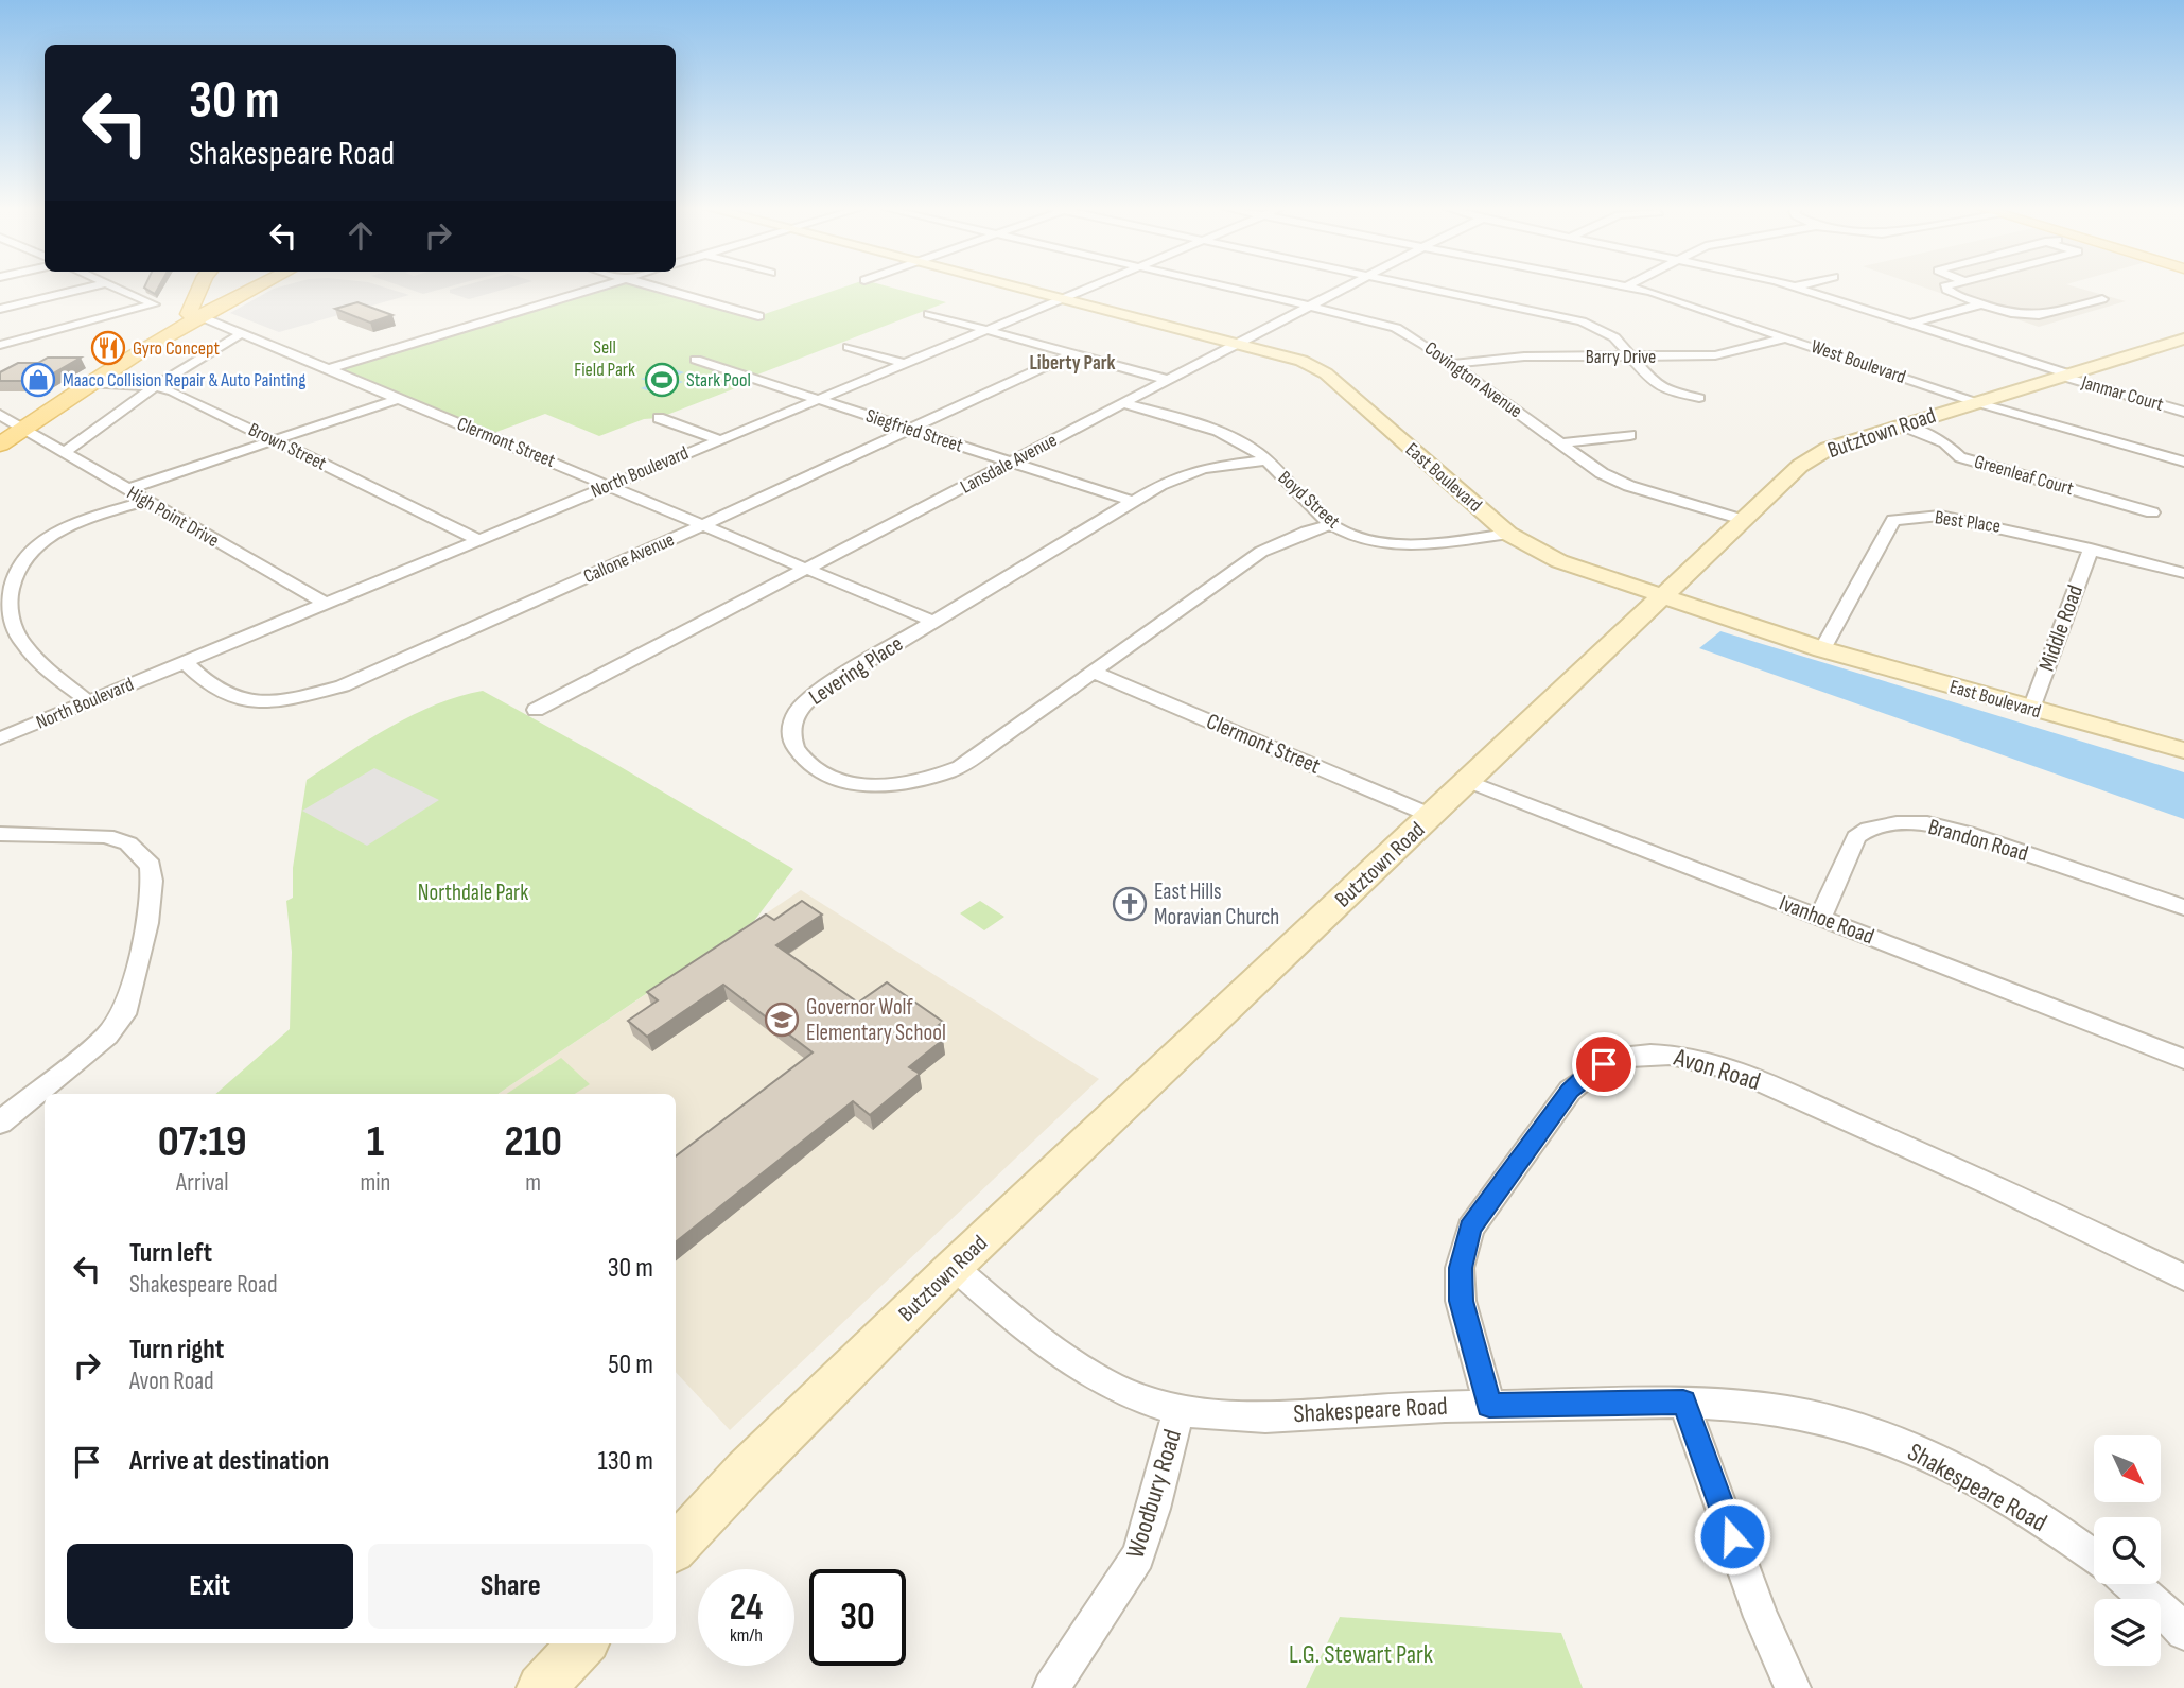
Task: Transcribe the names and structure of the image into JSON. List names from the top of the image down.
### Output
{
  "streets": {
    "street": [
      "Barry Drive",
      "West Boulevard",
      "Covington Avenue",
      "Janmar Court",
      "Siegfried Street",
      "Butztown Road",
      "Clermont Street",
      "Brown Street",
      "Lansdale Avenue",
      "North Boulevard",
      "Greenleaf Court",
      "East Boulevard",
      "Boyd Street",
      "High Point Drive",
      "Best Place",
      "Callone Avenue",
      "Middle Road",
      "Levering Place",
      "Brandon Road",
      "Ivanhoe Road",
      "Avon Road",
      "Shakespeare Road",
      "Woodbury Road"
    ]
  },
  "crossings": [
    ["Barry Drive", "West Boulevard"],
    ["Barry Drive", "Covington Avenue"],
    ["West Boulevard", "Butztown Road"],
    ["Covington Avenue", "Butztown Road"],
    ["Covington Avenue", "Lansdale Avenue"],
    ["Janmar Court", "Butztown Road"],
    ["Siegfried Street", "Lansdale Avenue"],
    ["Siegfried Street", "North Boulevard"],
    ["Siegfried Street", "Callone Avenue"],
    ["Siegfried Street", "Levering Place"],
    ["Butztown Road", "Clermont Street"],
    ["Butztown Road", "Greenleaf Court"],
    ["Butztown Road", "East Boulevard"],
    ["Butztown Road", "Ivanhoe Road"],
    ["Butztown Road", "Shakespeare Road"],
    ["Clermont Street", "Lansdale Avenue"],
    ["Clermont Street", "North Boulevard"],
    ["Clermont Street", "Callone Avenue"],
    ["Clermont Street", "Levering Place"],
    ["Brown Street", "North Boulevard"],
    ["Lansdale Avenue", "East Boulevard"],
    ["Lansdale Avenue", "Boyd Street"],
    ["North Boulevard", "East Boulevard"],
    ["North Boulevard", "High Point Drive"],
    ["North Boulevard", "Callone Avenue"],
    ["East Boulevard", "Boyd Street"],
    ["East Boulevard", "Best Place"],
    ["East Boulevard", "Middle Road"],
    ["Boyd Street", "Levering Place"],
    ["Best Place", "Middle Road"],
    ["Brandon Road", "Ivanhoe Road"],
    ["Avon Road", "Shakespeare Road"],
    ["Shakespeare Road", "Woodbury Road"]
  ],
  "districts": ["Liberty Park"],
  "parks": ["Sell Field Park", "Northdale Park", "L.G. Stewart Park"],
  "places": {
    "restaurant": ["Gyro Concept"],
    "shop": ["Maaco Collision Repair & Auto Painting"],
    "sports": ["Stark Pool"],
    "church": ["East Hills Moravian Church"],
    "school or university": ["Governor Wolf Elementary School"]
  },
  "north": "bottom right",
  "page": {
    "turn": ["30 m", "Shakespeare Road"],
    "eta": [
      "07:19",
      "Arrival",
      "1",
      "min",
      "210",
      "m"
    ],
    "list": [
      {
        "name": "Turn left",
        "note": "Shakespeare Road",
        "value": "30 m"
      },
      {
        "name": "Turn right",
        "note": "Avon Road",
        "value": "50 m"
      },
      {
        "name": "Arrive at destination",
        "value": "130 m"
      }
    ],
    "buttons": ["Exit", "Share"],
    "speed": "24 km/h",
    "limit": "30"
  }
}
